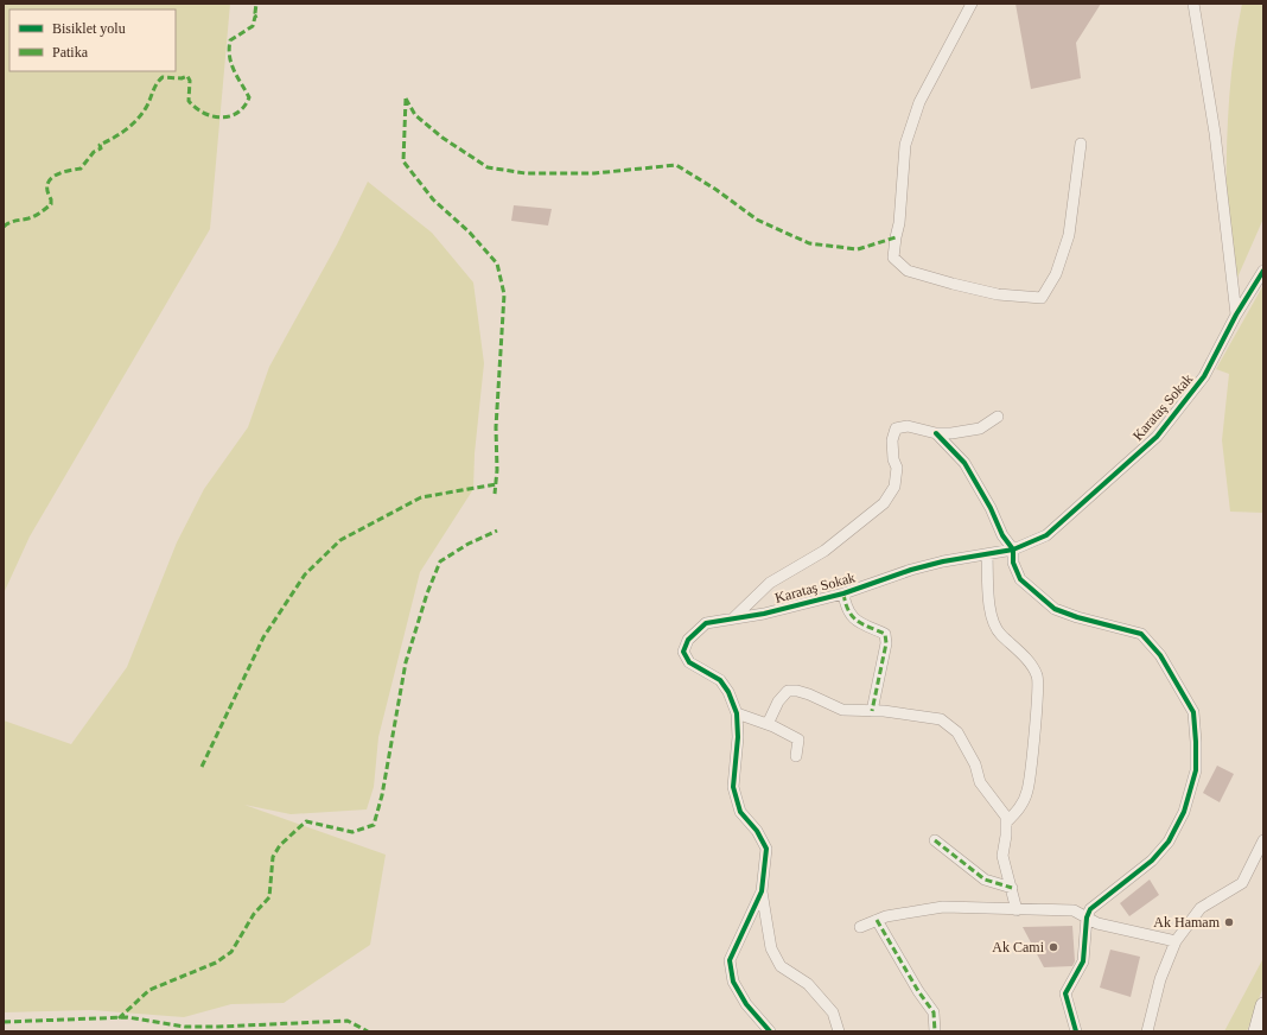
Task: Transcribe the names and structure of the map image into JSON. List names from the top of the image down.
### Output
{
  "streets": {
    "street": ["Karataş Sokak"]
  },
  "places": ["Ak Hamam", "Ak Cami"],
  "legend": ["Bisiklet yolu", "Patika"]
}
